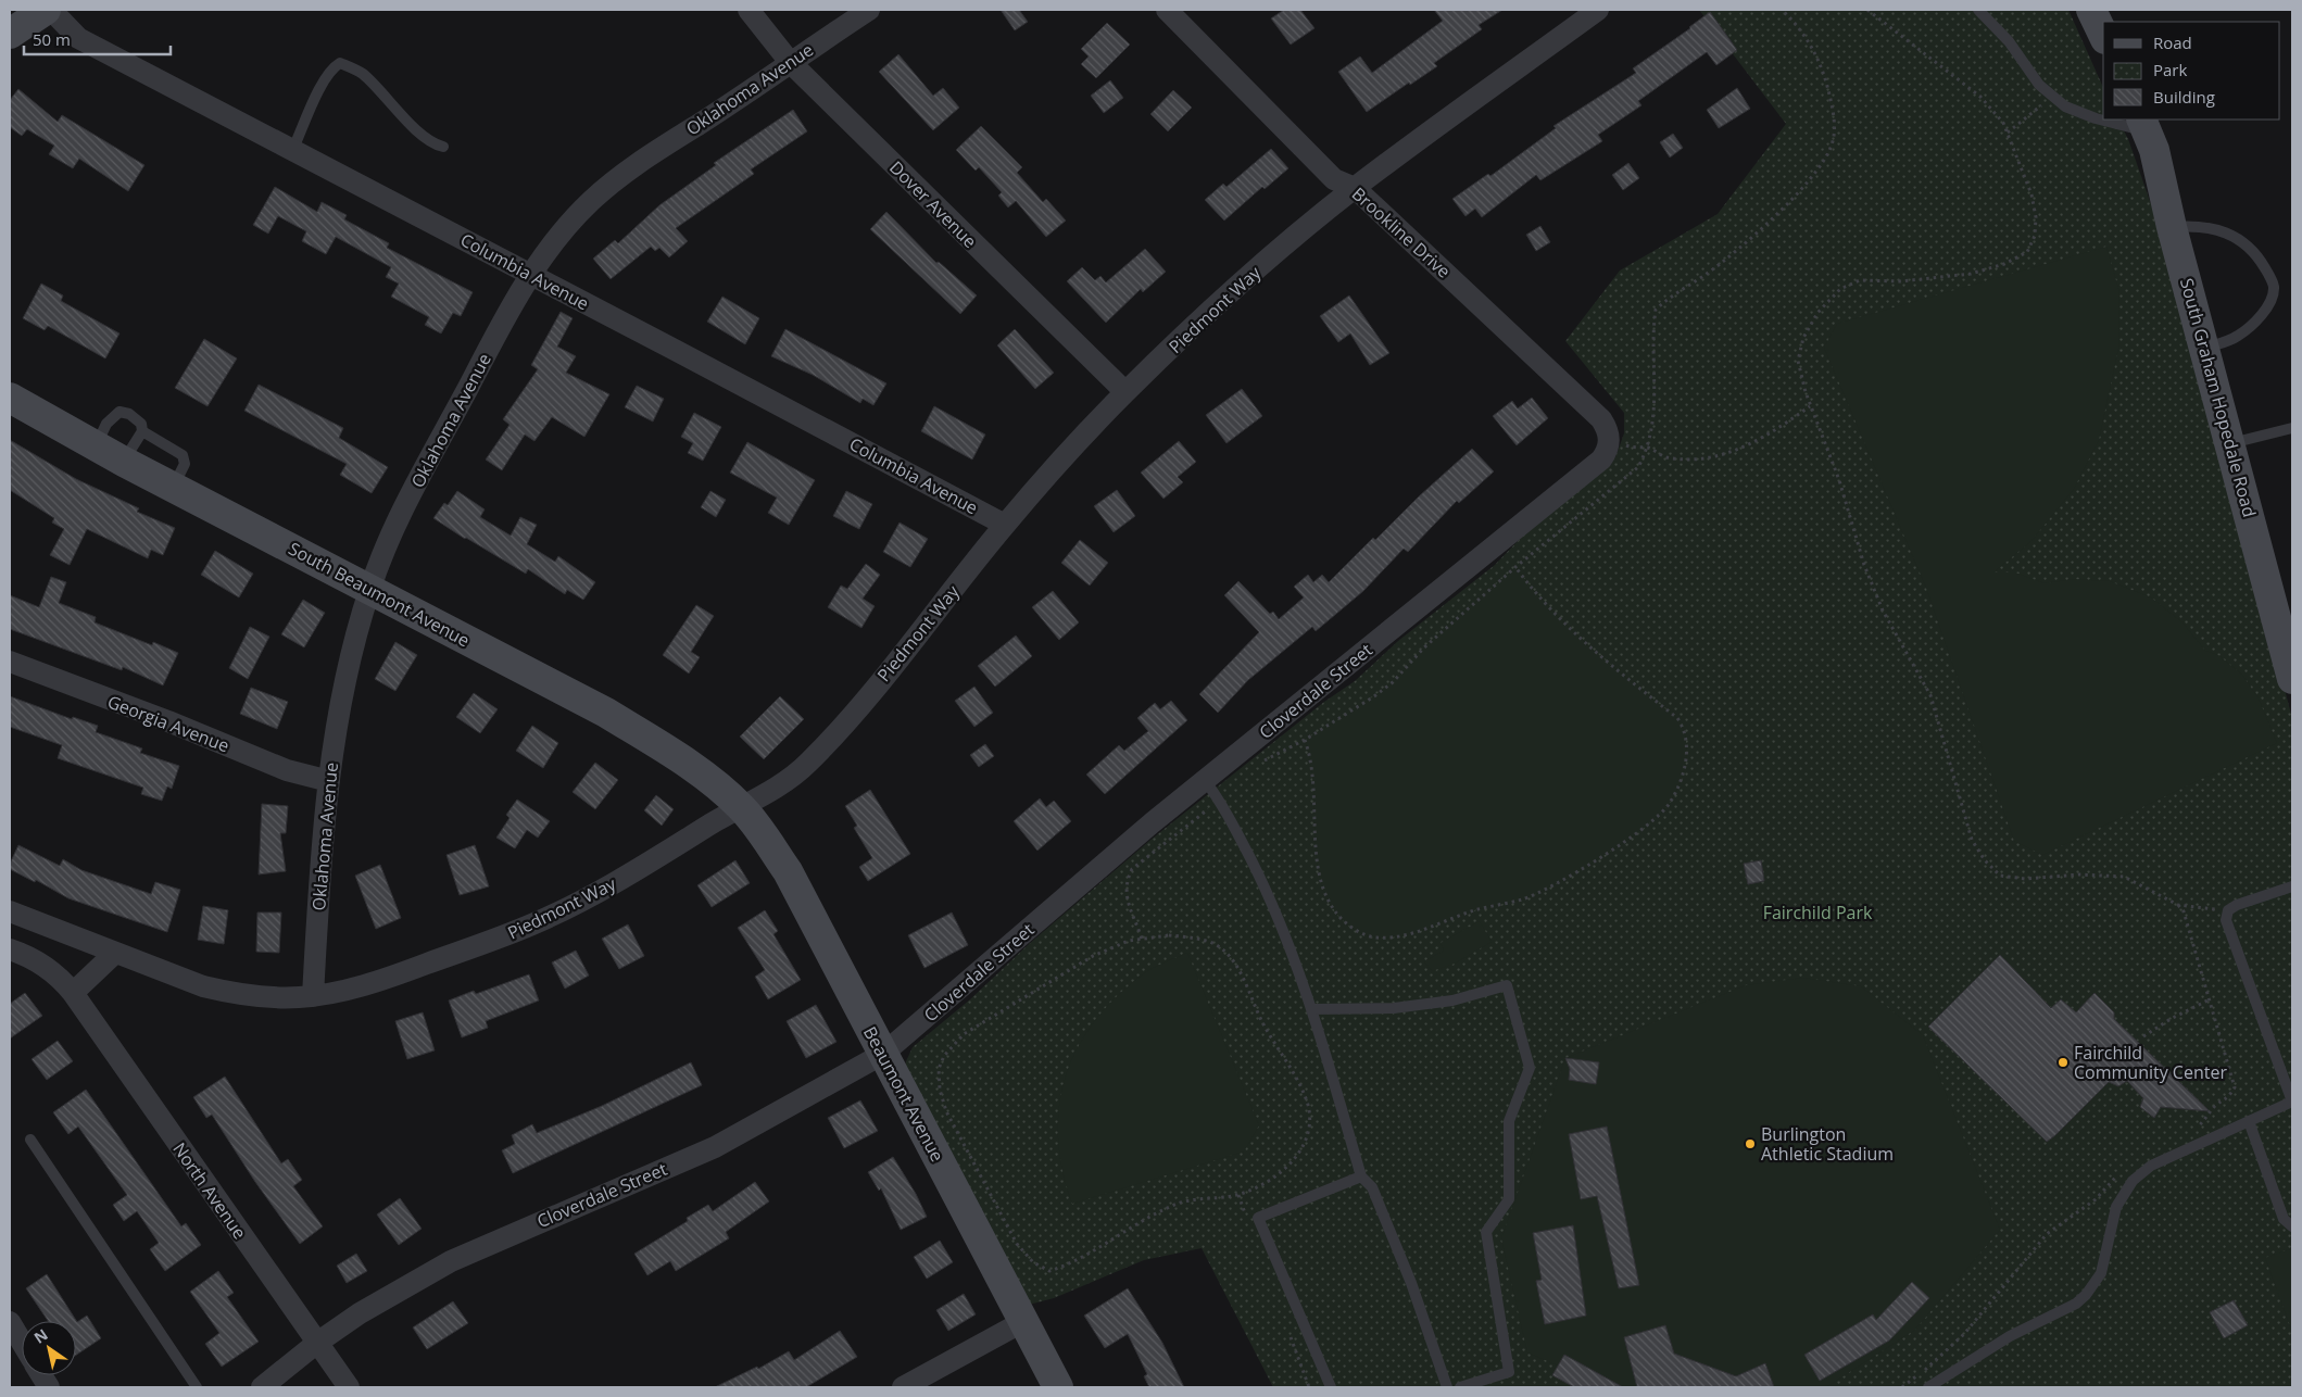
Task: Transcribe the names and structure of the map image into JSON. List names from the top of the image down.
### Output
{
  "streets": {
    "street": [
      "Oklahoma Avenue",
      "Dover Avenue",
      "Brookline Drive",
      "Columbia Avenue",
      "Piedmont Way",
      "South Graham Hopedale Road",
      "South Beaumont Avenue",
      "Cloverdale Street",
      "Georgia Avenue",
      "Beaumont Avenue",
      "North Avenue"
    ]
  },
  "crossings": [
    ["Oklahoma Avenue", "Dover Avenue"],
    ["Oklahoma Avenue", "Columbia Avenue"],
    ["Oklahoma Avenue", "Piedmont Way"],
    ["Oklahoma Avenue", "South Beaumont Avenue"],
    ["Oklahoma Avenue", "Georgia Avenue"],
    ["Dover Avenue", "Piedmont Way"],
    ["Brookline Drive", "Piedmont Way"],
    ["Brookline Drive", "Cloverdale Street"],
    ["Columbia Avenue", "Piedmont Way"],
    ["Piedmont Way", "South Beaumont Avenue"],
    ["Piedmont Way", "Beaumont Avenue"],
    ["South Beaumont Avenue", "Beaumont Avenue"],
    ["Cloverdale Street", "Beaumont Avenue"],
    ["Cloverdale Street", "North Avenue"]
  ],
  "parks": ["Fairchild Park"],
  "places": ["Fairchild Community Center", "Burlington Athletic Stadium"],
  "legend": ["Road", "Park", "Building"],
  "scale_bar": "50 m",
  "north": "top left"
}
